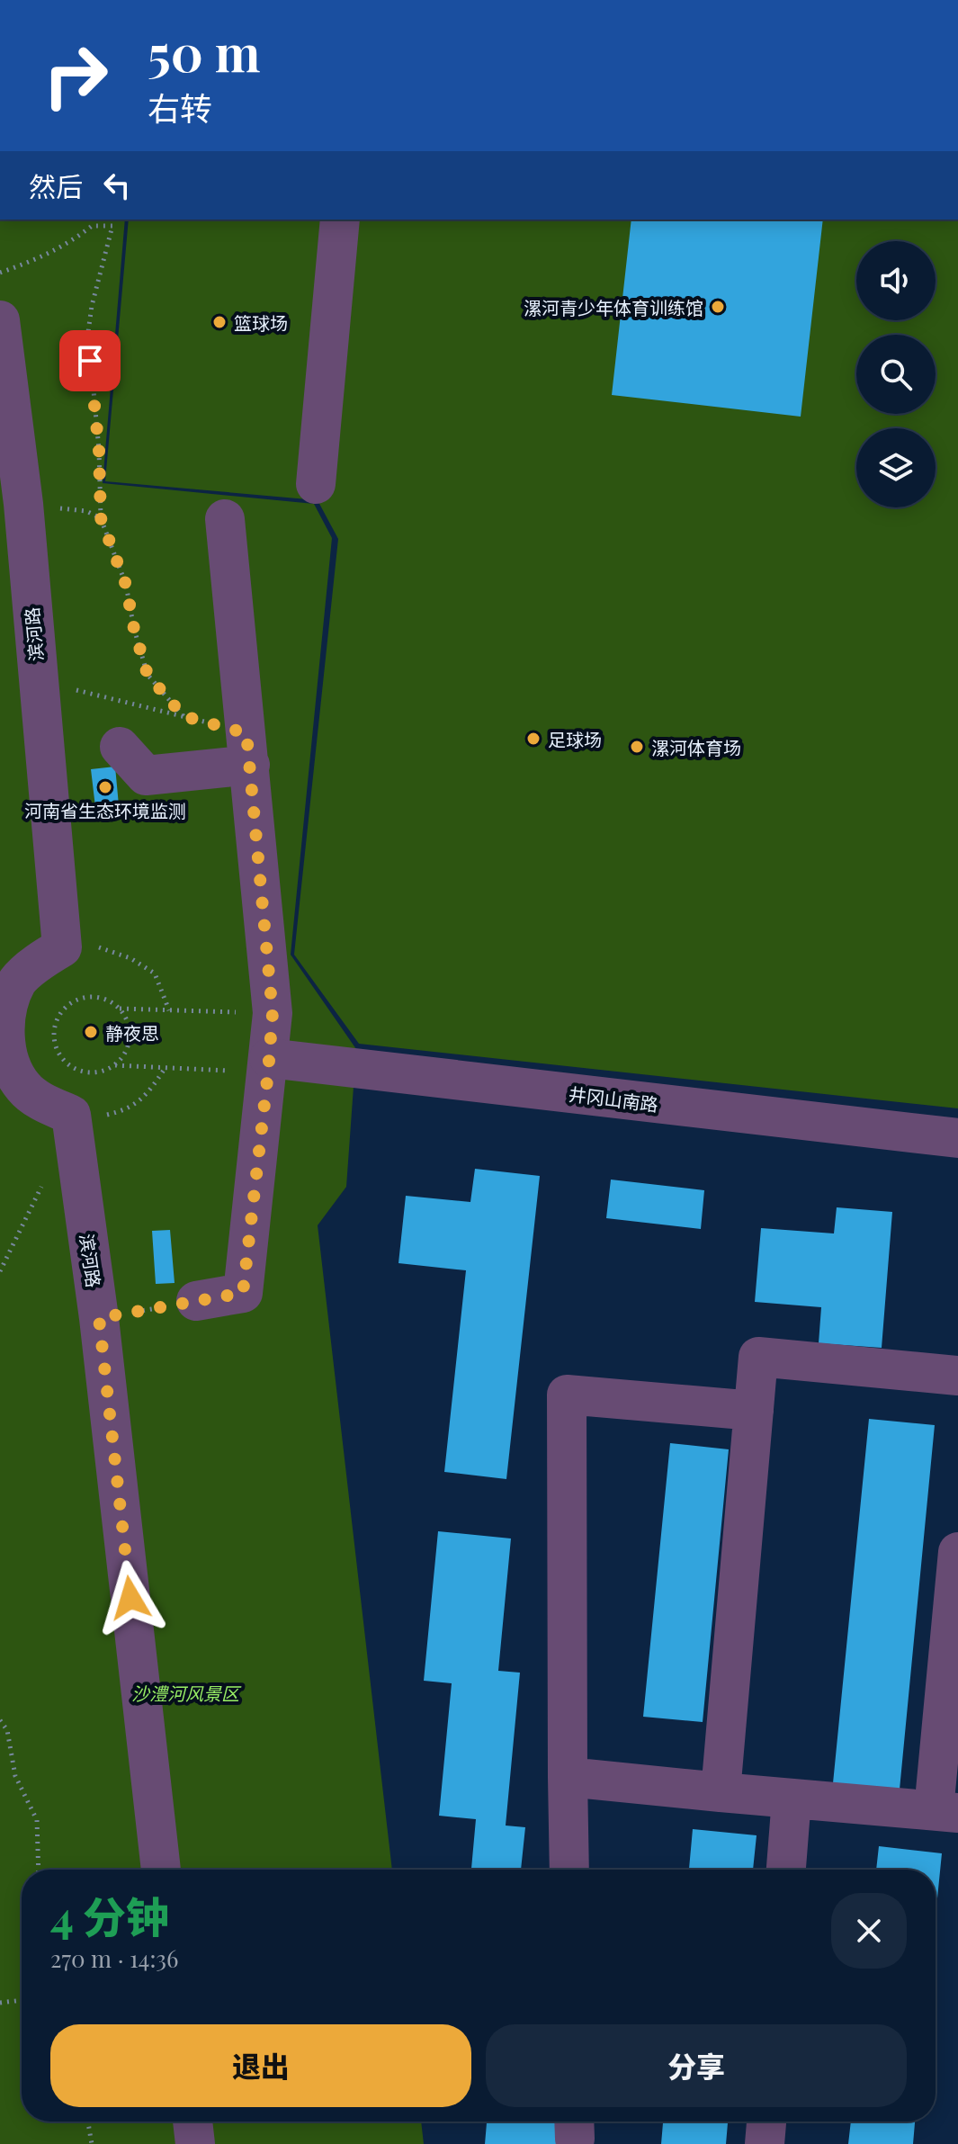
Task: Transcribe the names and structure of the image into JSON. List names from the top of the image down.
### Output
{
  "streets": {
    "street": ["滨河路", "井冈山南路"]
  },
  "parks": ["沙澧河风景区"],
  "places": [
    "漯河青少年体育训练馆",
    "篮球场",
    "足球场",
    "漯河体育场",
    "河南省生态环境监测",
    "静夜思"
  ],
  "page": {
    "turn": ["50 m", "右转"],
    "then": "然后",
    "heading": ["4 分钟", "270 m · 14:36"],
    "buttons": ["退出", "分享"]
  }
}
